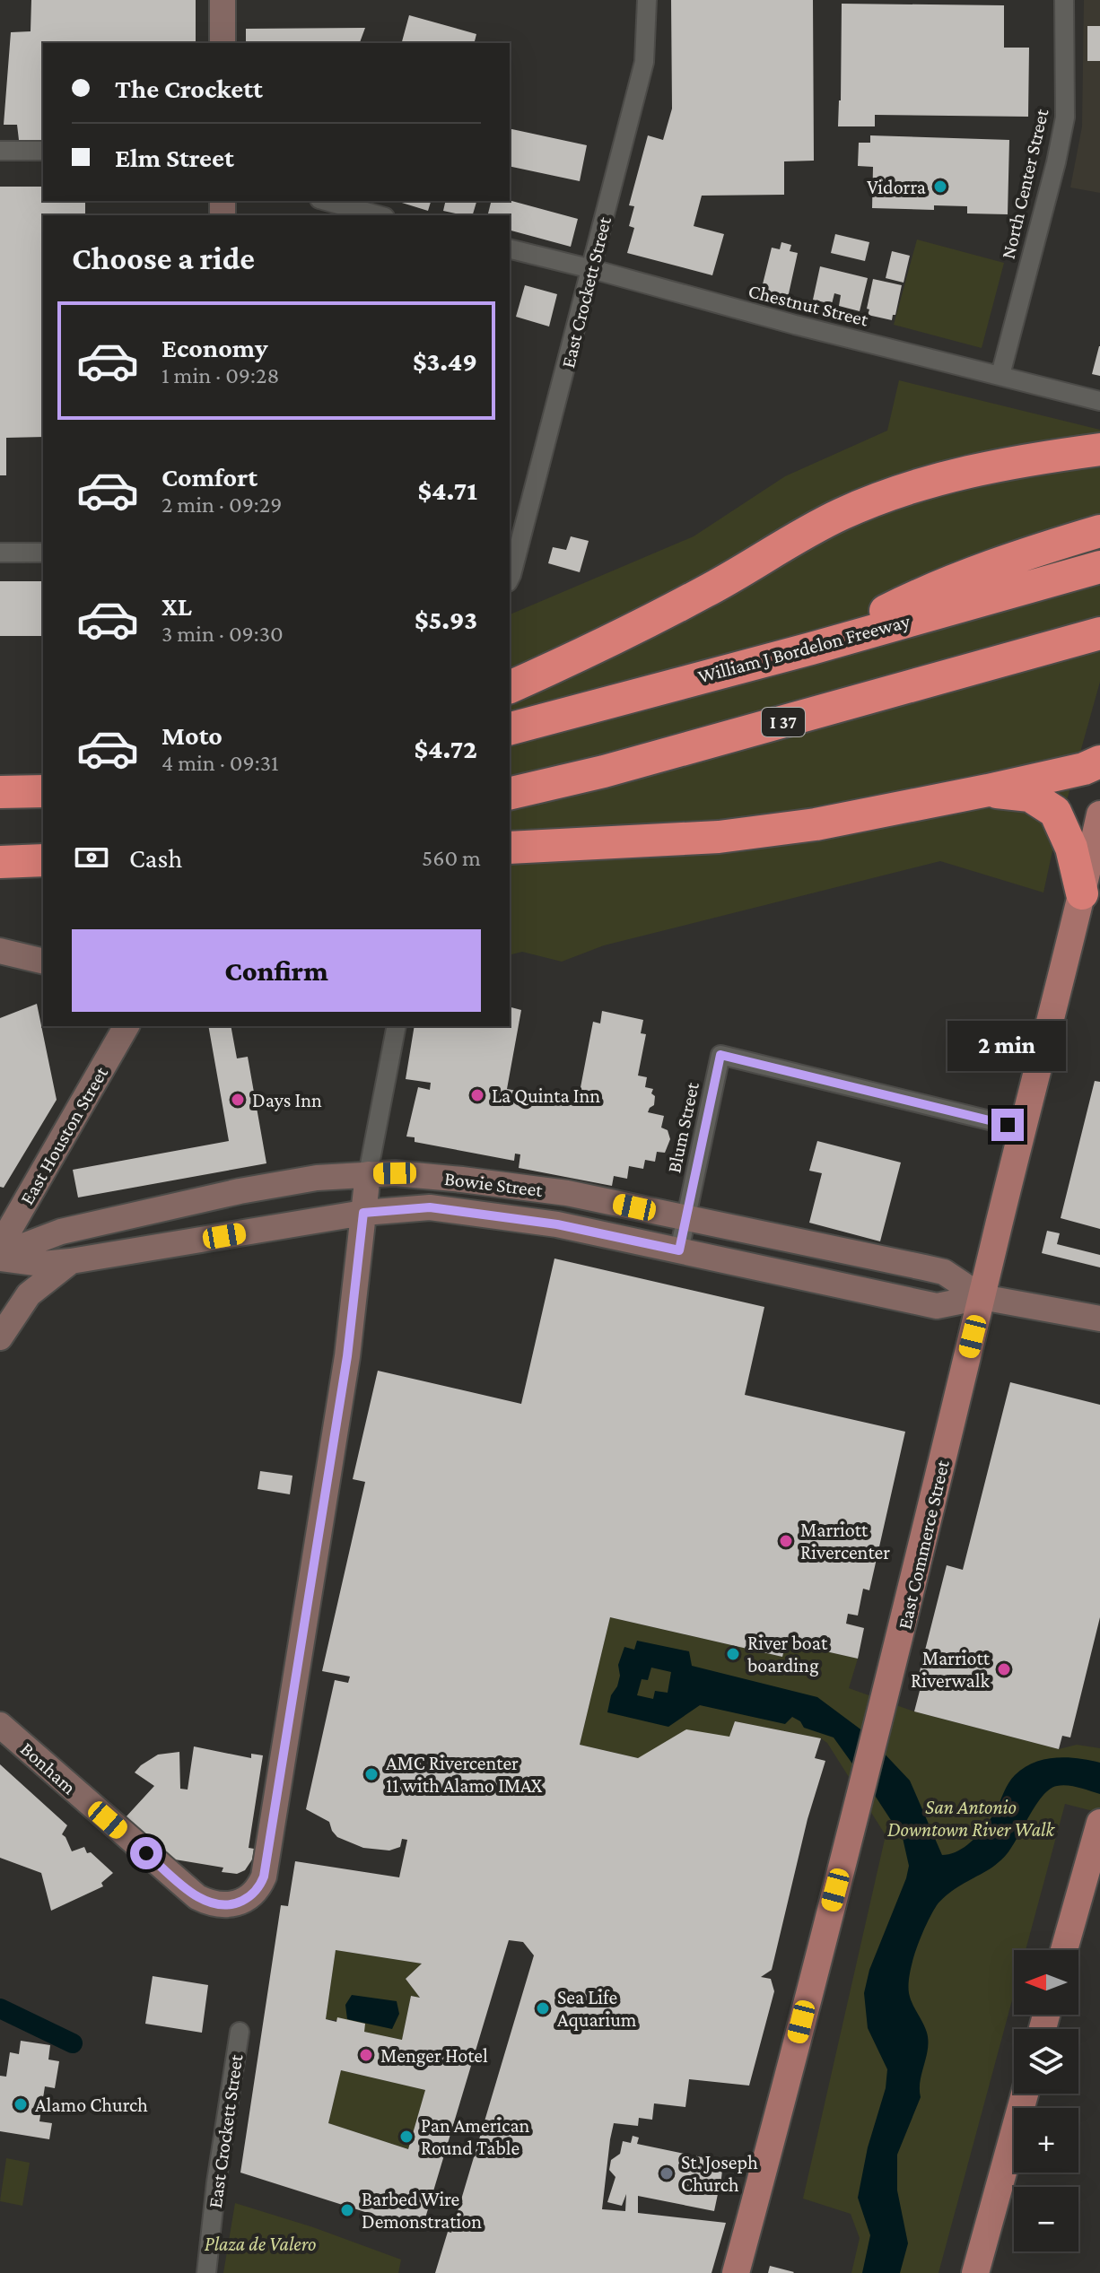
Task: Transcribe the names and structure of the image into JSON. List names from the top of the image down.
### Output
{
  "streets": {
    "highway": ["William J Bordelon Freeway", "I 37"],
    "main road": [
      "East Houston Street",
      "Bowie Street",
      "East Commerce Street",
      "Bonham"
    ],
    "street": [
      "North Center Street",
      "East Crockett Street",
      "Chestnut Street",
      "Blum Street"
    ]
  },
  "crossings": [
    ["North Center Street", "Chestnut Street"],
    ["East Crockett Street", "Chestnut Street"],
    ["Blum Street", "Bowie Street"],
    ["Blum Street", "East Commerce Street"],
    ["Bowie Street", "East Commerce Street"],
    ["Bowie Street", "Bonham"]
  ],
  "parks": ["San Antonio Downtown River Walk", "Plaza de Valero"],
  "places": [
    "Vidorra",
    "La Quinta Inn",
    "Days Inn",
    "Marriott Rivercenter",
    "River boat boarding",
    "Marriott Riverwalk",
    "AMC Rivercenter 11 with Alamo IMAX",
    "Sea Life Aquarium",
    "Menger Hotel",
    "Alamo Church",
    "Pan American Round Table",
    "St. Joseph Church",
    "Barbed Wire Demonstration"
  ],
  "north": "left",
  "page": {
    "banner": ["The Crockett", "Elm Street"],
    "heading": "Choose a ride",
    "list": [
      {
        "name": "Economy",
        "note": "1 min · 09:28",
        "value": "$3.49"
      },
      {
        "name": "Comfort",
        "note": "2 min · 09:29",
        "value": "$4.71"
      },
      {
        "name": "XL",
        "note": "3 min · 09:30",
        "value": "$5.93"
      },
      {
        "name": "Moto",
        "note": "4 min · 09:31",
        "value": "$4.72"
      }
    ],
    "pay": ["Cash", "560 m"],
    "buttons": "Confirm",
    "bubble": "2 min",
    "map_buttons": ["+", "−"]
  }
}
